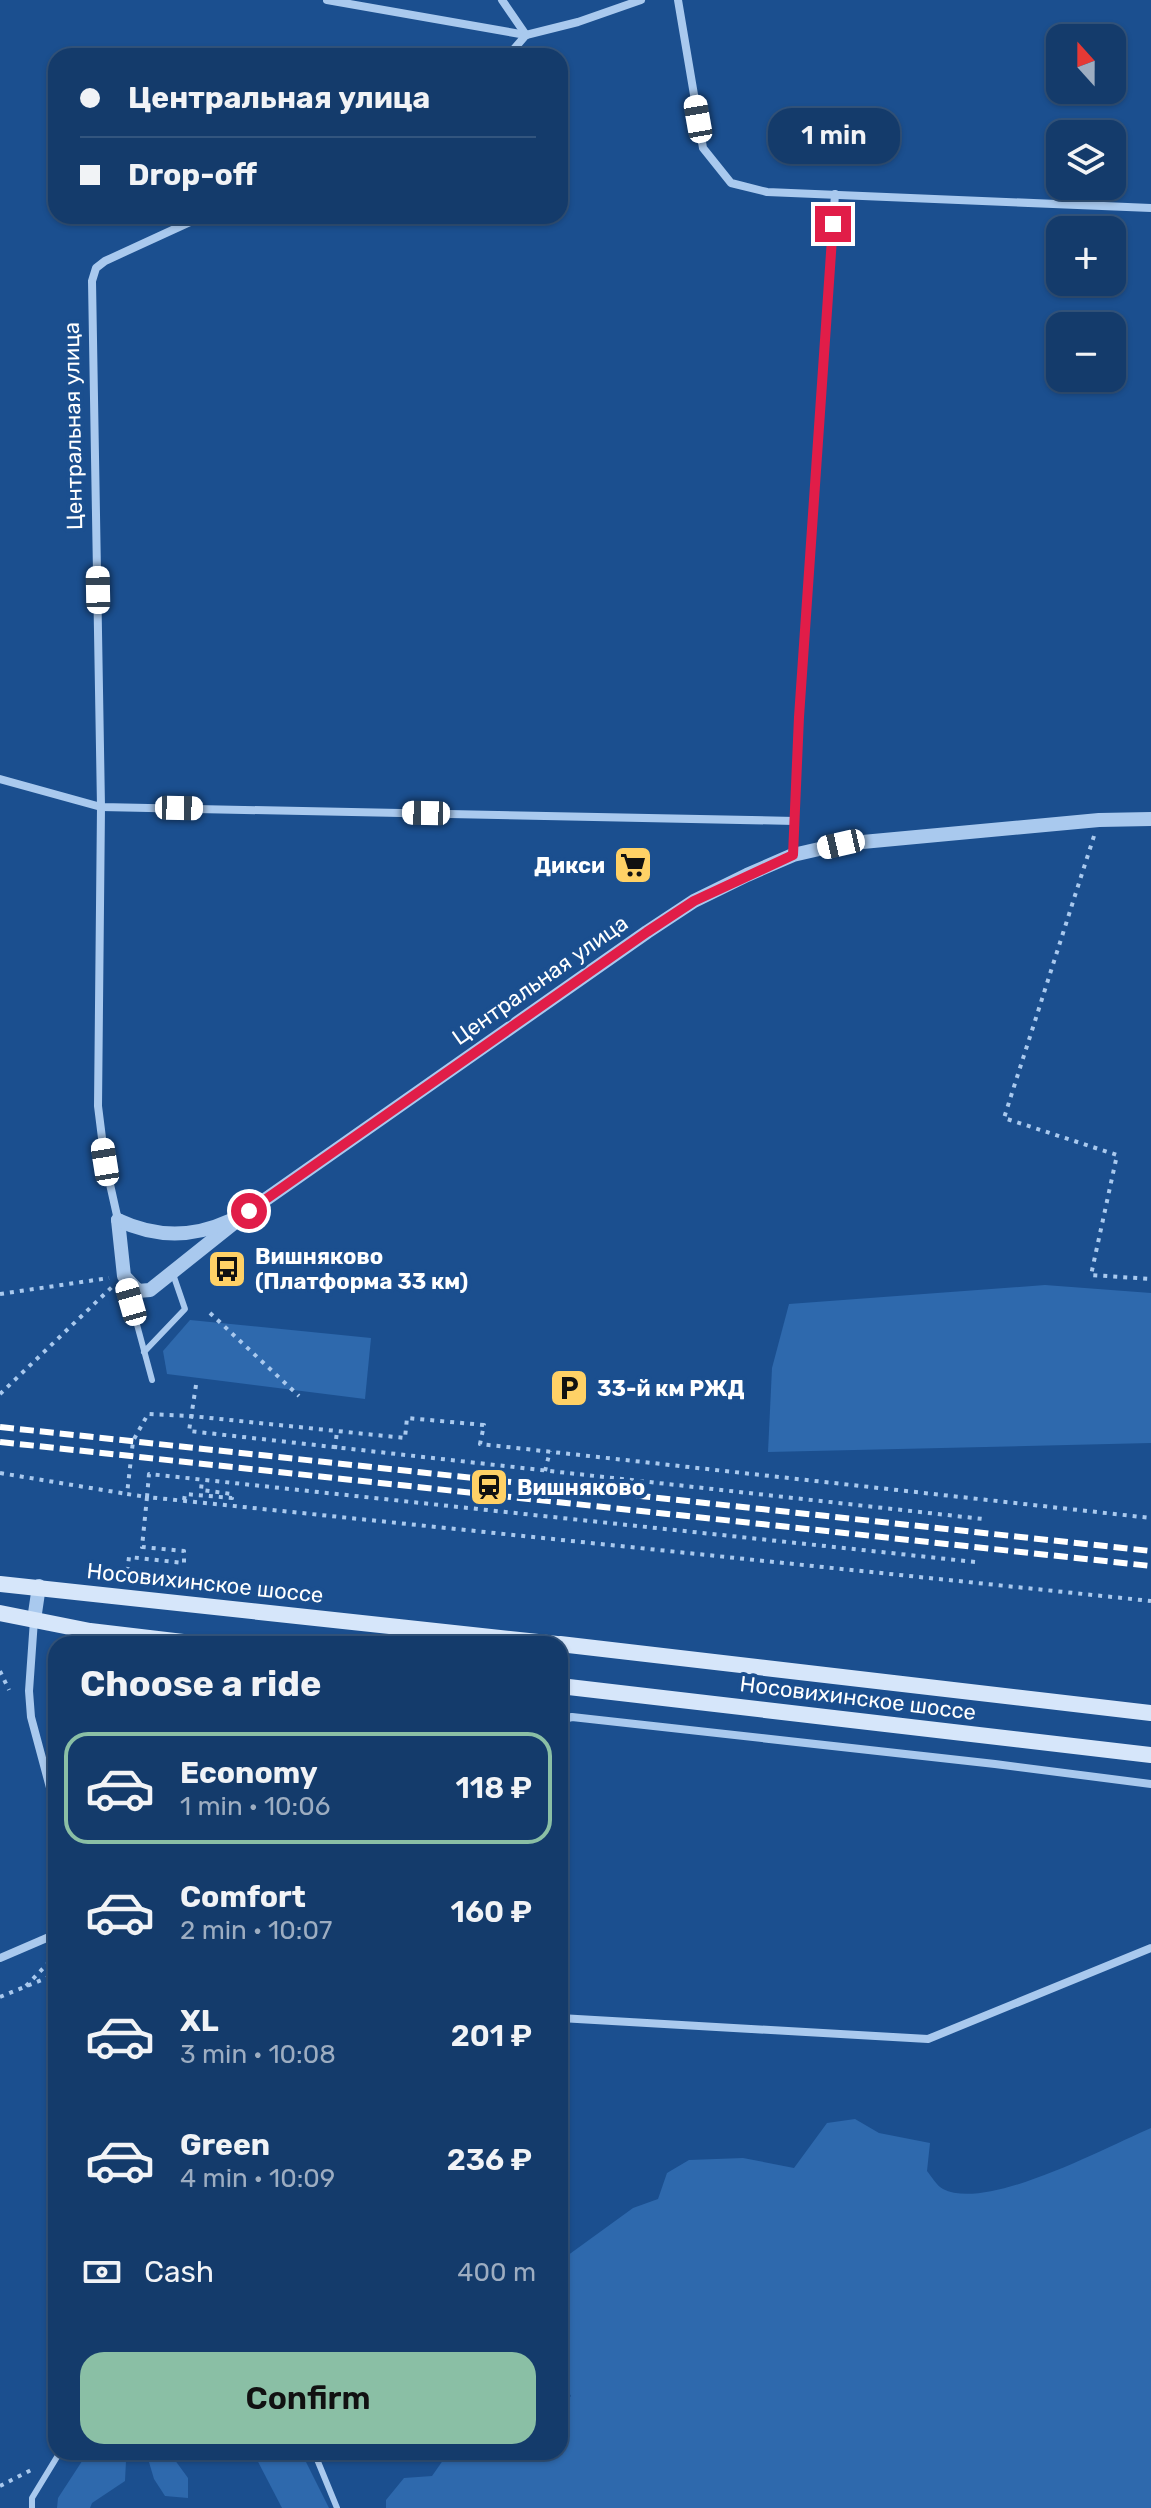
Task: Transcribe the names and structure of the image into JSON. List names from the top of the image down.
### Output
{
  "streets": {
    "main road": ["Носовихинское шоссе"],
    "street": ["Центральная улица"]
  },
  "places": {
    "supermarket": ["Дикси"],
    "bus stop": ["Вишняково (Платформа 33 км)"],
    "parking": ["33-й км РЖД"],
    "station": ["Вишняково"]
  },
  "north": "top",
  "page": {
    "map_buttons": ["+", "−"],
    "banner": ["Центральная улица", "Drop-off"],
    "bubble": "1 min",
    "heading": "Choose a ride",
    "list": [
      {
        "name": "Economy",
        "note": "1 min · 10:06",
        "value": "118 ₽"
      },
      {
        "name": "Comfort",
        "note": "2 min · 10:07",
        "value": "160 ₽"
      },
      {
        "name": "XL",
        "note": "3 min · 10:08",
        "value": "201 ₽"
      },
      {
        "name": "Green",
        "note": "4 min · 10:09",
        "value": "236 ₽"
      }
    ],
    "pay": ["Cash", "400 m"],
    "buttons": "Confirm"
  }
}
